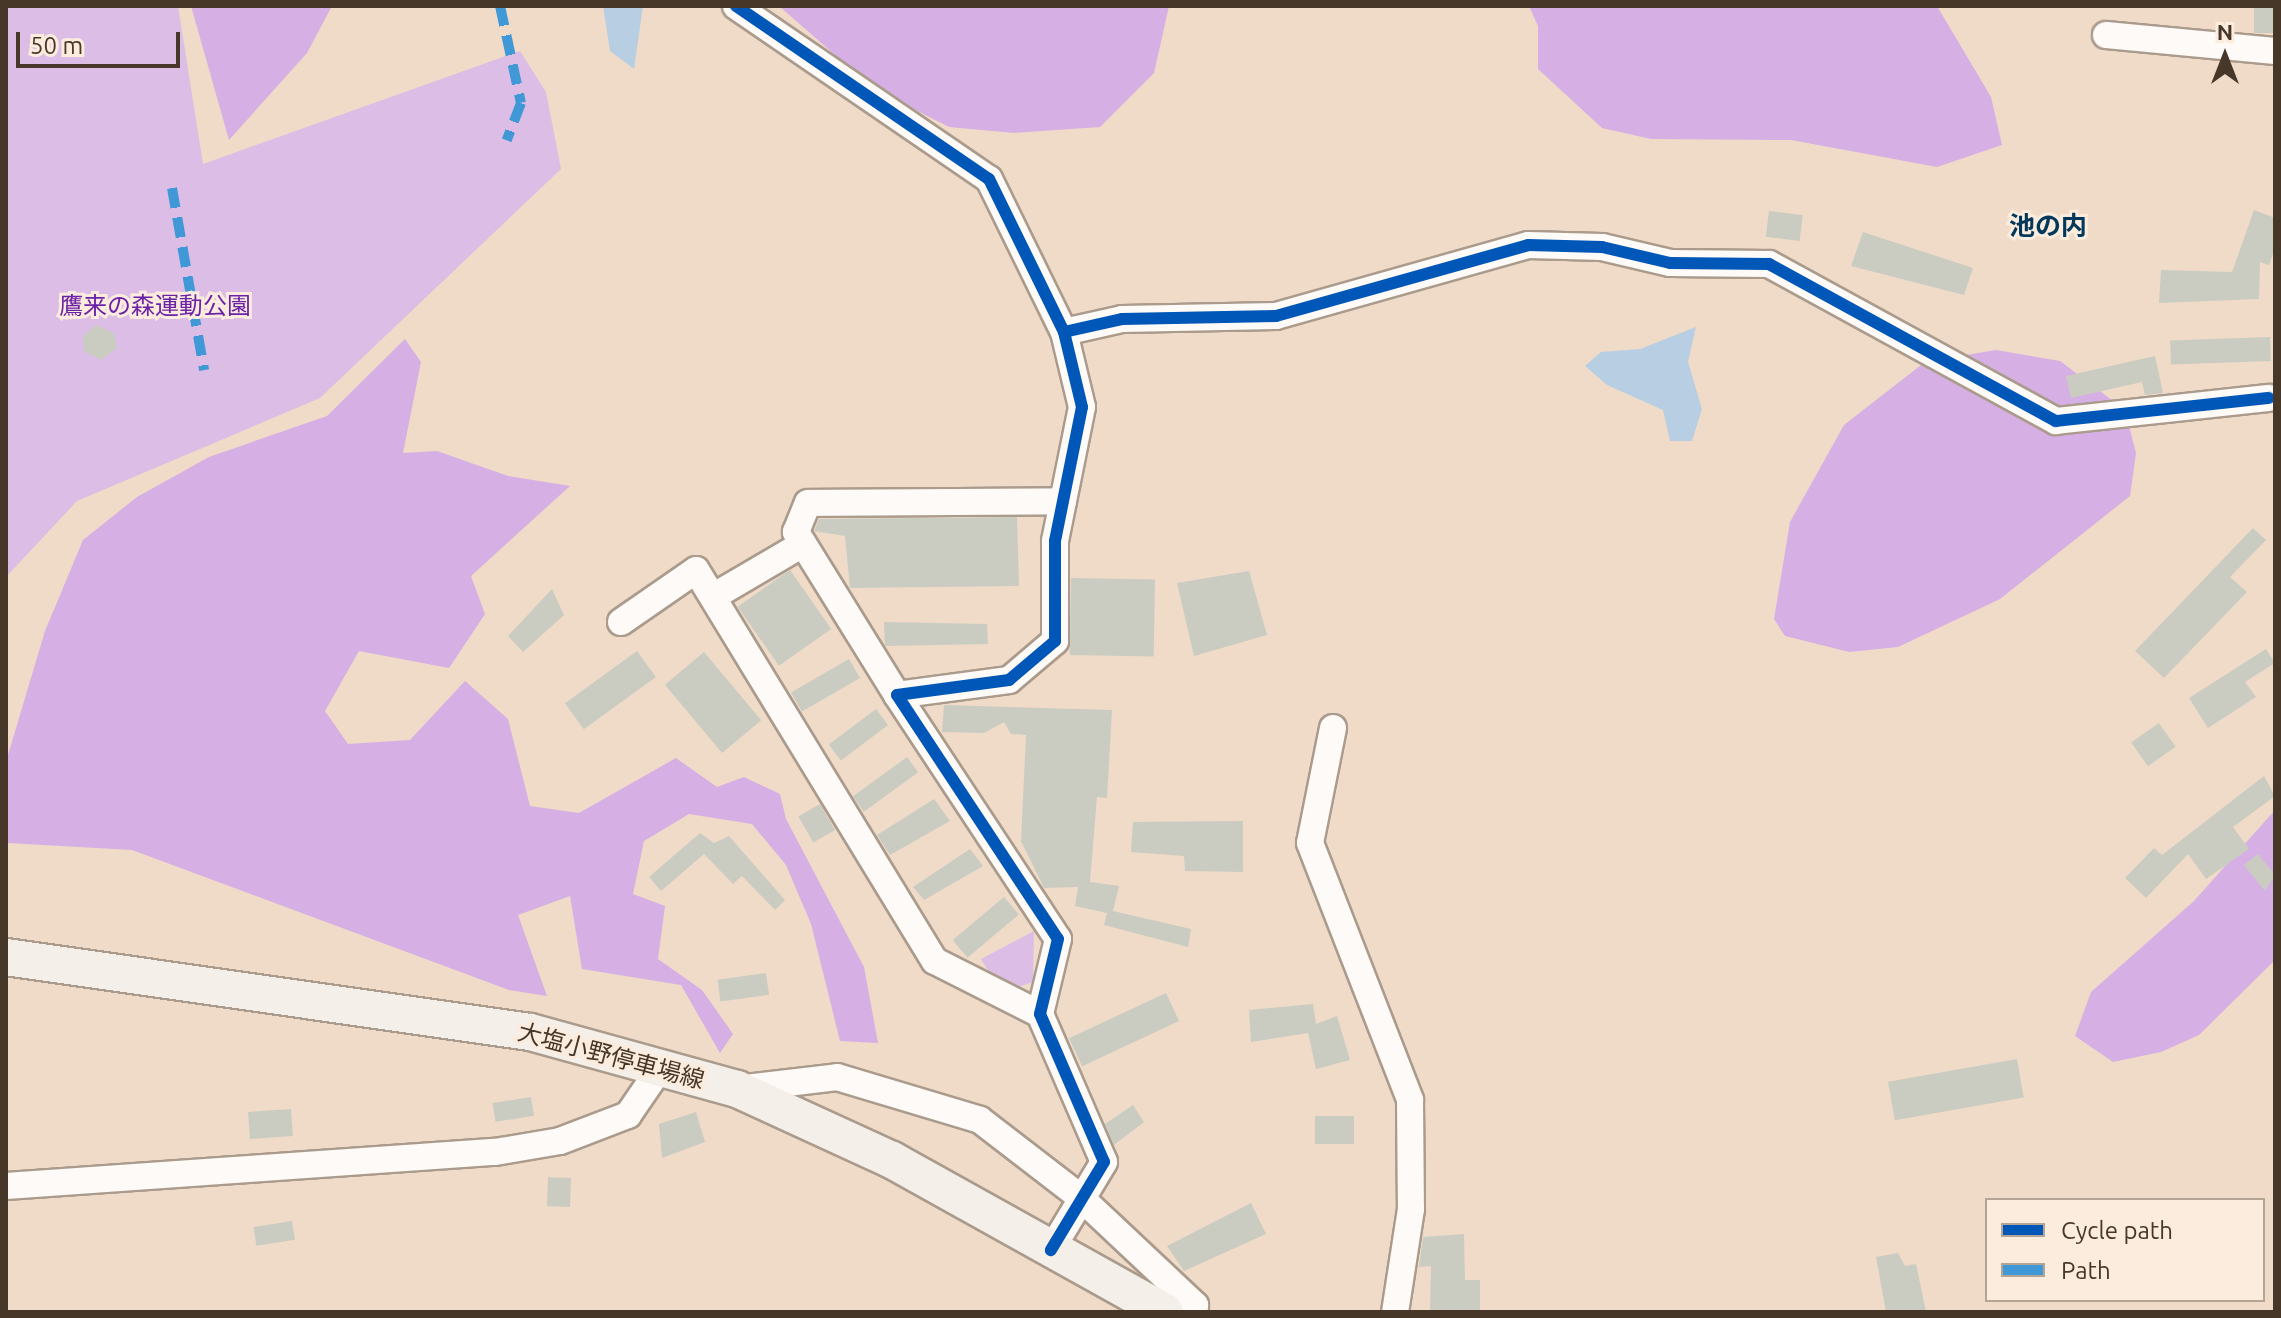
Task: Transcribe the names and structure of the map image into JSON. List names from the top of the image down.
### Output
{
  "streets": {
    "main road": ["大塩小野停車場線"]
  },
  "districts": ["池の内"],
  "parks": ["鷹来の森運動公園"],
  "legend": ["Cycle path", "Path"],
  "scale_bar": "50 m",
  "north": "top"
}
